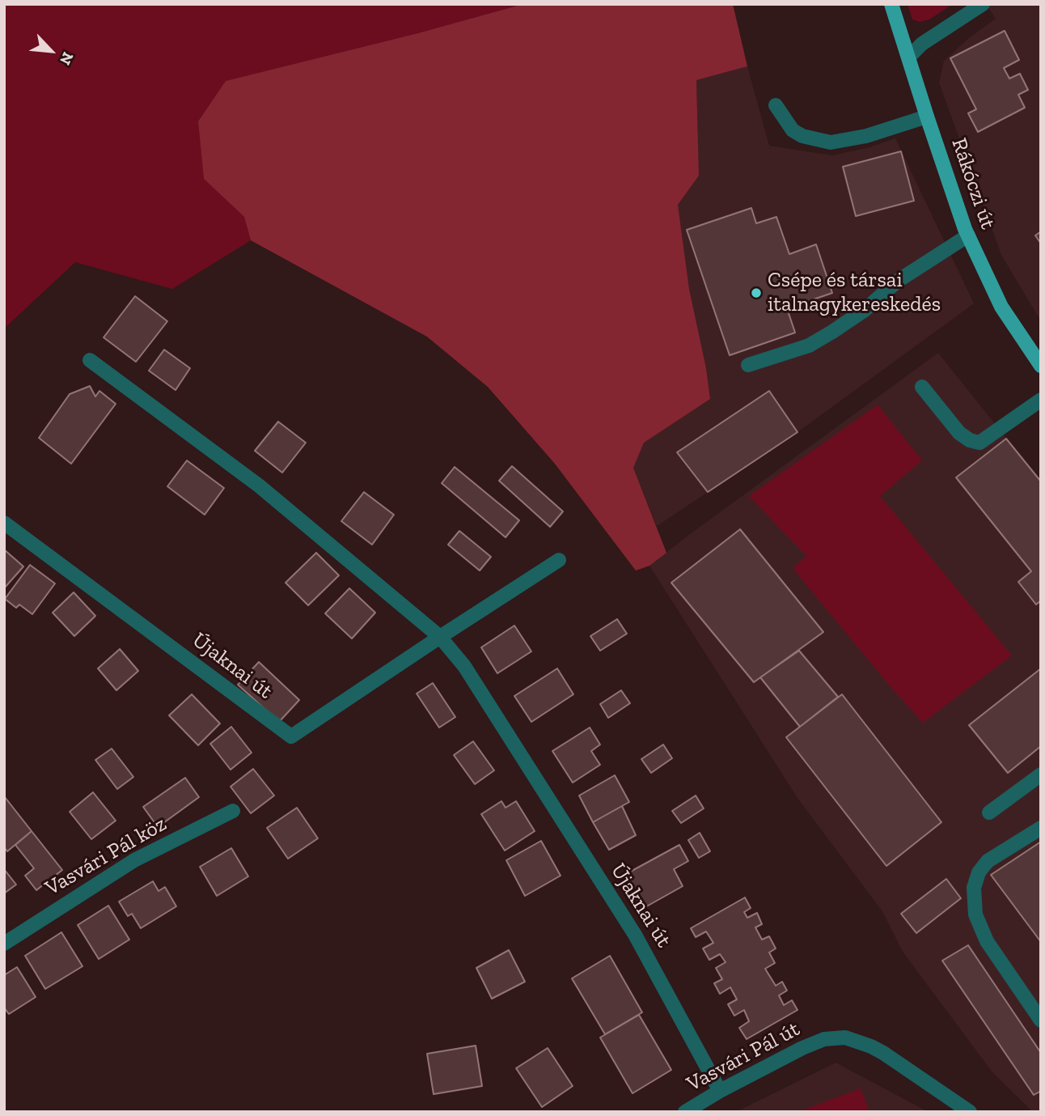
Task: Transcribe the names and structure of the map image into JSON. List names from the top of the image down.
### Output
{
  "streets": {
    "main road": ["Rákóczi út"],
    "street": ["Újaknai út", "Vasvári Pál köz", "Vasvári Pál út"]
  },
  "crossings": [
    ["Újaknai út", "Vasvári Pál út"]
  ],
  "places": ["Csépe és társai italnagykereskedés"],
  "north": "bottom right"
}
